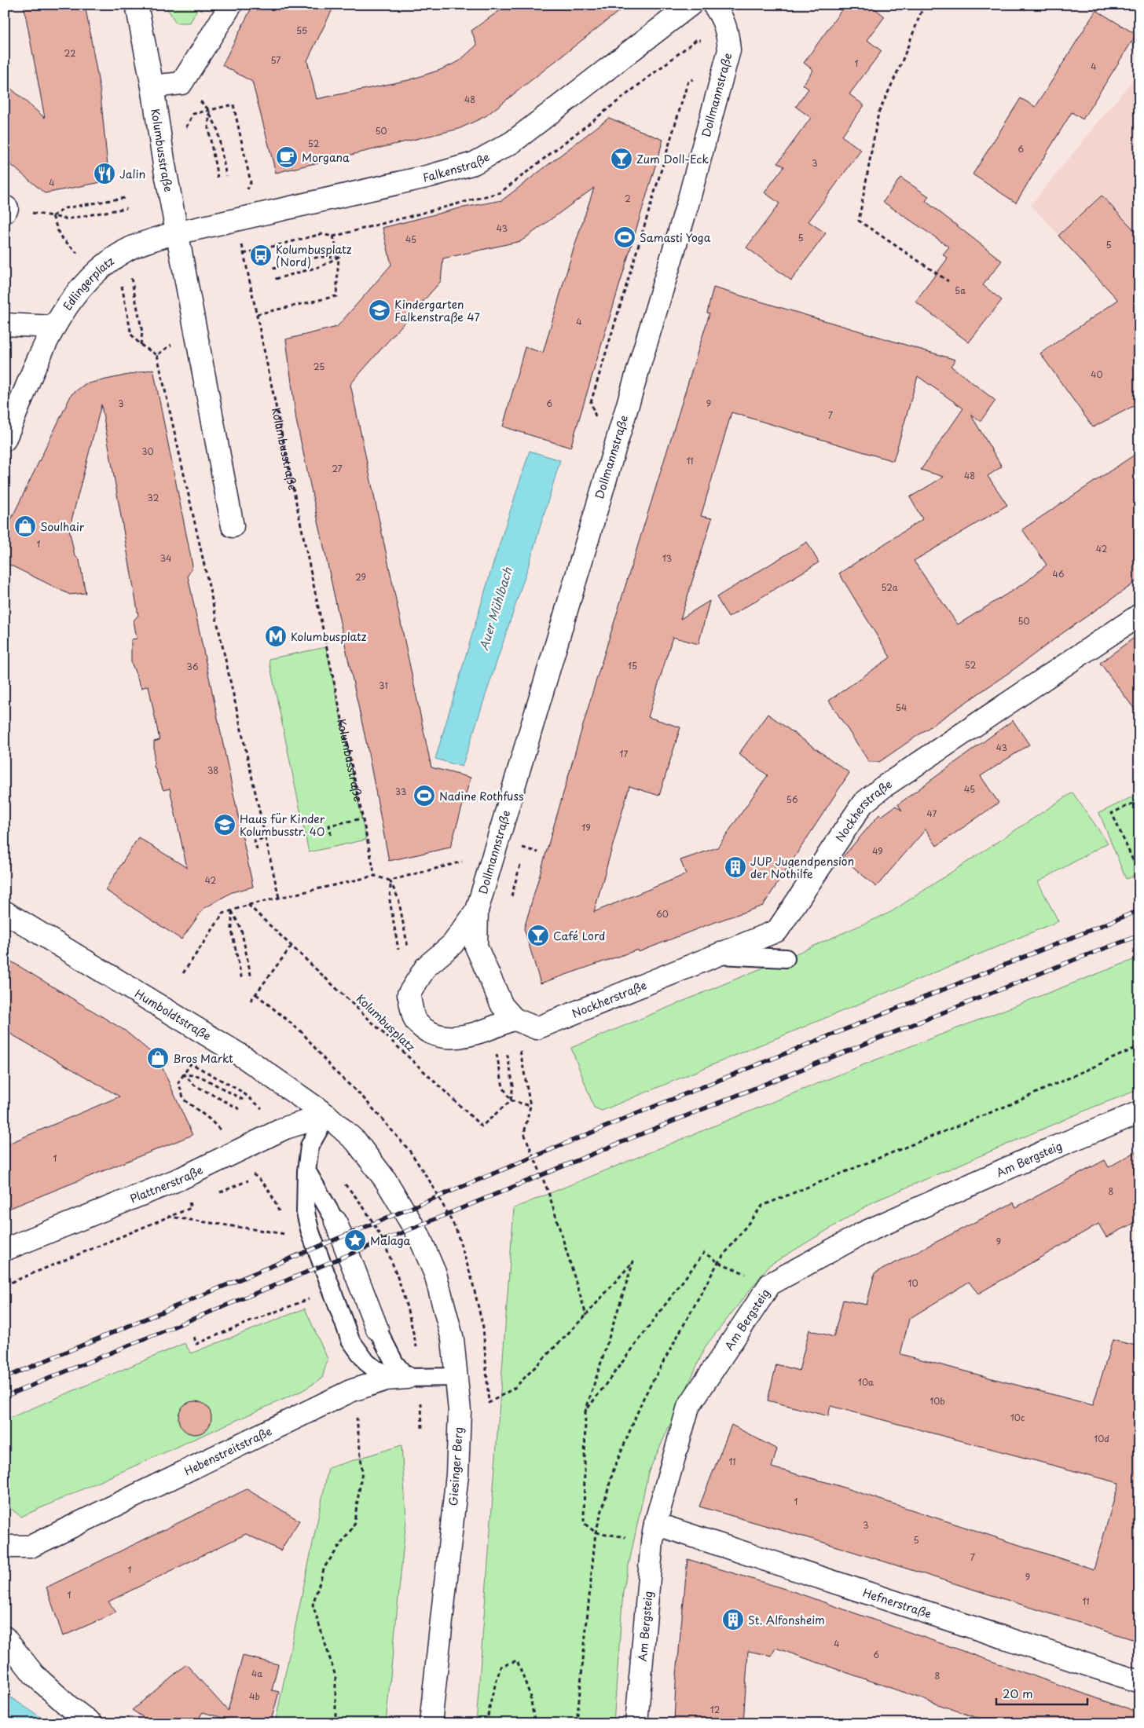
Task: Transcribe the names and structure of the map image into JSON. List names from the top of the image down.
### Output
{
  "streets": {
    "street": [
      "Dollmannstraße",
      "Kolumbusstraße",
      "Falkenstraße",
      "Edlingerplatz",
      "Nockherstraße",
      "Humboldtstraße",
      "Am Bergsteig",
      "Plattnerstraße",
      "Hebenstreitstraße",
      "Giesinger Berg",
      "Hefnerstraße"
    ],
    "path": ["Kolumbusplatz"]
  },
  "crossings": [
    ["Dollmannstraße", "Nockherstraße"],
    ["Kolumbusstraße", "Falkenstraße"],
    ["Kolumbusstraße", "Edlingerplatz"],
    ["Falkenstraße", "Edlingerplatz"],
    ["Humboldtstraße", "Plattnerstraße"],
    ["Humboldtstraße", "Giesinger Berg"],
    ["Am Bergsteig", "Hefnerstraße"],
    ["Hebenstreitstraße", "Giesinger Berg"]
  ],
  "water": ["Auer Mühlbach"],
  "places": {
    "cafe": ["Morgana"],
    "bar": ["Zum Doll-Eck", "Café Lord"],
    "restaurant": ["Jalin"],
    "sports": ["Samasti Yoga", "Nadine Rothfuss"],
    "bus stop": ["Kolumbusplatz (Nord)"],
    "school or university": ["Kindergarten Falkenstraße 47", "Haus für Kinder Kolumbusstr. 40"],
    "shop": ["Soulhair", "Bros Markt"],
    "metro station": ["Kolumbusplatz"],
    "building": ["JUP Jugendpension der Nothilfe", "St. Alfonsheim"],
    "place": ["Malaga"]
  },
  "house_numbers": [
    "55",
    "22",
    "57",
    "1",
    "4",
    "48",
    "50",
    "52",
    "6",
    "3",
    "4",
    "2",
    "43",
    "5",
    "45",
    "5",
    "5a",
    "4",
    "25",
    "40",
    "3",
    "6",
    "9",
    "7",
    "30",
    "11",
    "27",
    "48",
    "32",
    "1",
    "42",
    "34",
    "13",
    "46",
    "29",
    "52a",
    "50",
    "52",
    "15",
    "36",
    "31",
    "54",
    "43",
    "17",
    "38",
    "45",
    "33",
    "56",
    "47",
    "19",
    "49",
    "42",
    "60",
    "1",
    "8",
    "9",
    "10",
    "10a",
    "10b",
    "10c",
    "10d",
    "11",
    "1",
    "3",
    "5",
    "7",
    "1",
    "9",
    "1",
    "11",
    "4",
    "6",
    "4a",
    "8",
    "4b",
    "12"
  ],
  "scale_bar": "20 m"
}
